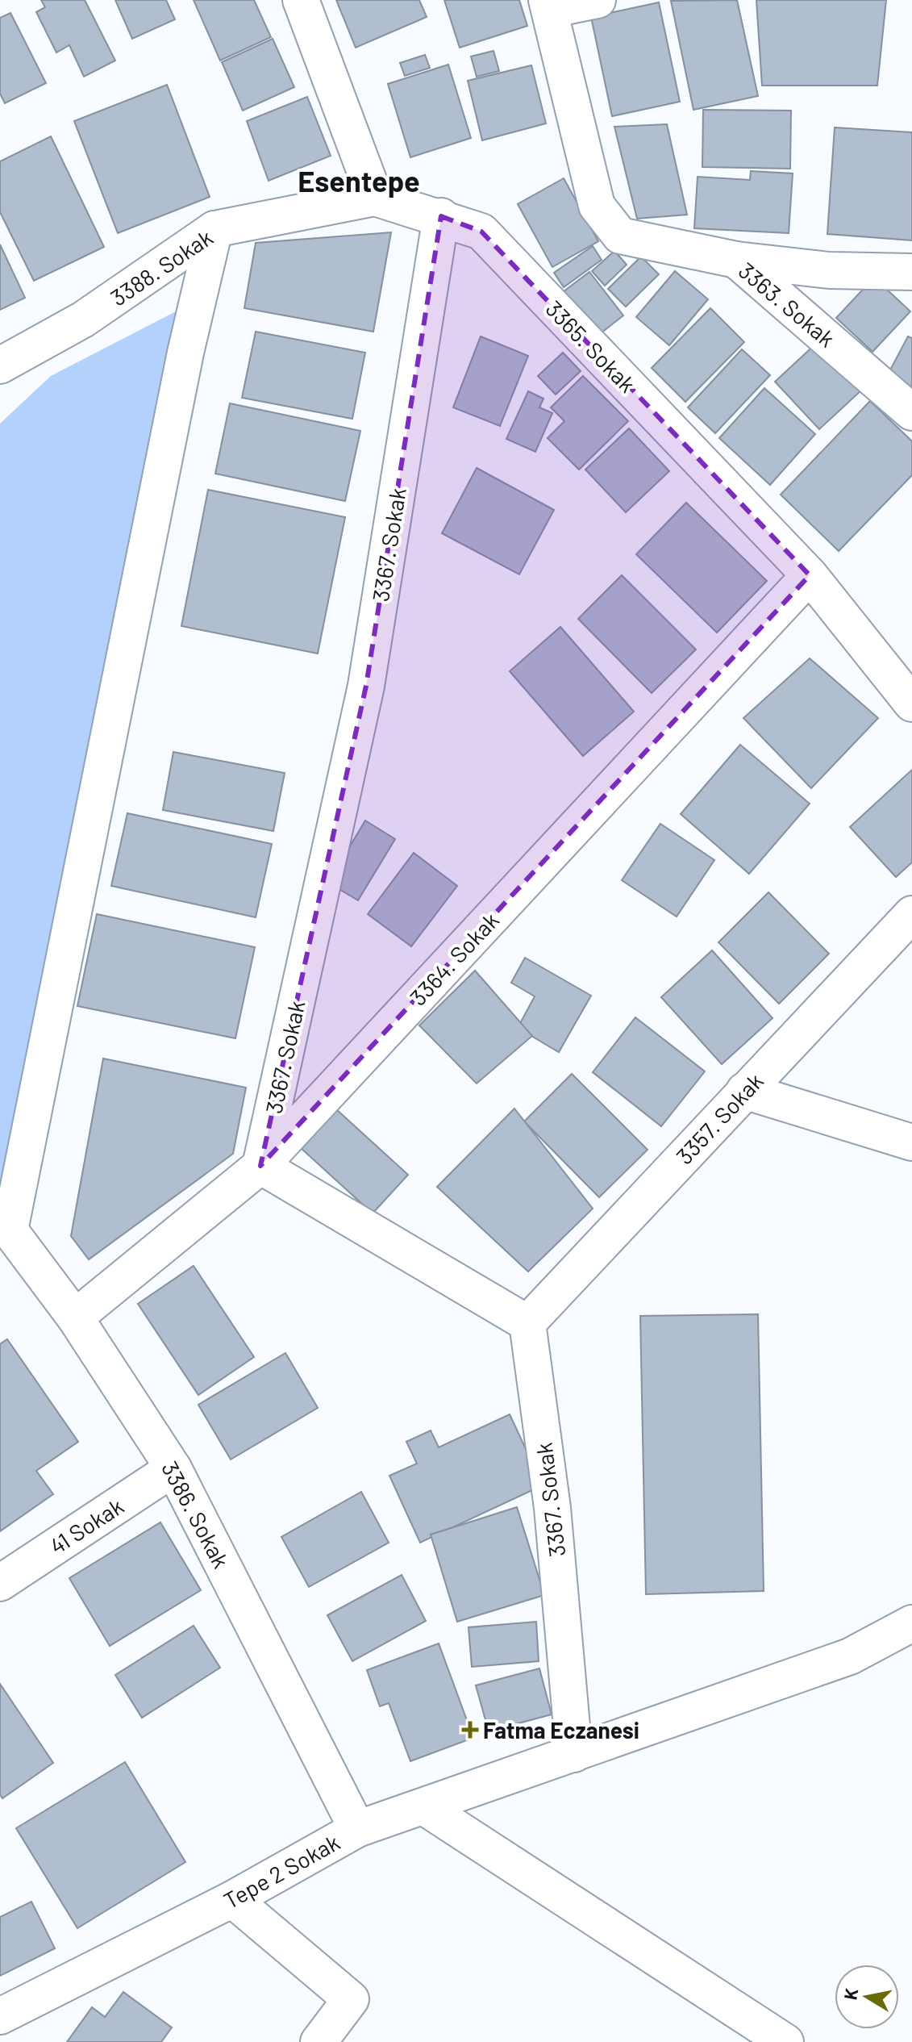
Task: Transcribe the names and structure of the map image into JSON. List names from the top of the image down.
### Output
{
  "streets": {
    "street": [
      "3388. Sokak",
      "3363. Sokak",
      "3365. Sokak",
      "3367. Sokak",
      "3364. Sokak",
      "3357. Sokak",
      "3386. Sokak",
      "41 Sokak",
      "Tepe 2 Sokak"
    ]
  },
  "crossings": [
    ["3388. Sokak", "3365. Sokak"],
    ["3365. Sokak", "3367. Sokak"],
    ["3365. Sokak", "3364. Sokak"],
    ["3367. Sokak", "3364. Sokak"],
    ["3367. Sokak", "3357. Sokak"],
    ["3367. Sokak", "Tepe 2 Sokak"],
    ["3364. Sokak", "3386. Sokak"],
    ["3386. Sokak", "41 Sokak"],
    ["3386. Sokak", "Tepe 2 Sokak"]
  ],
  "districts": ["Esentepe"],
  "places": {
    "health": ["Fatma Eczanesi"]
  },
  "north": "left"
}
